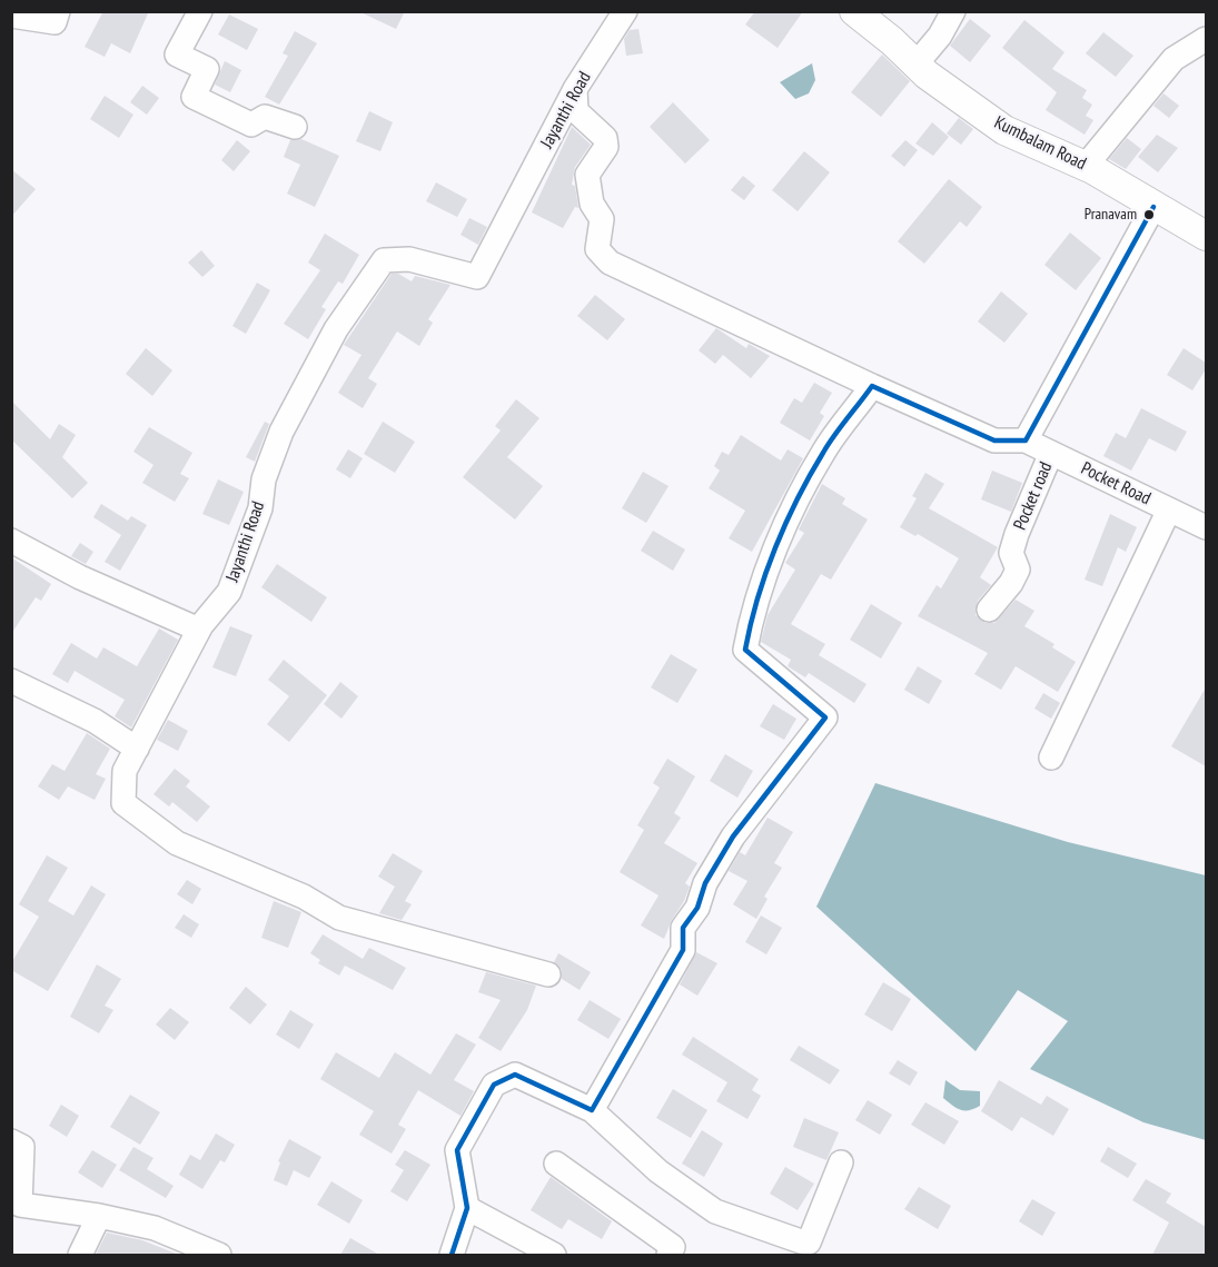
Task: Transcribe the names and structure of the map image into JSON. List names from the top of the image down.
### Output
{
  "streets": {
    "main road": ["Kumbalam Road"],
    "street": ["Jayanthi Road", "Pocket Road", "Pocket road"]
  },
  "crossings": [
    ["Pocket Road", "Pocket road"]
  ],
  "places": ["Pranavam"]
}
